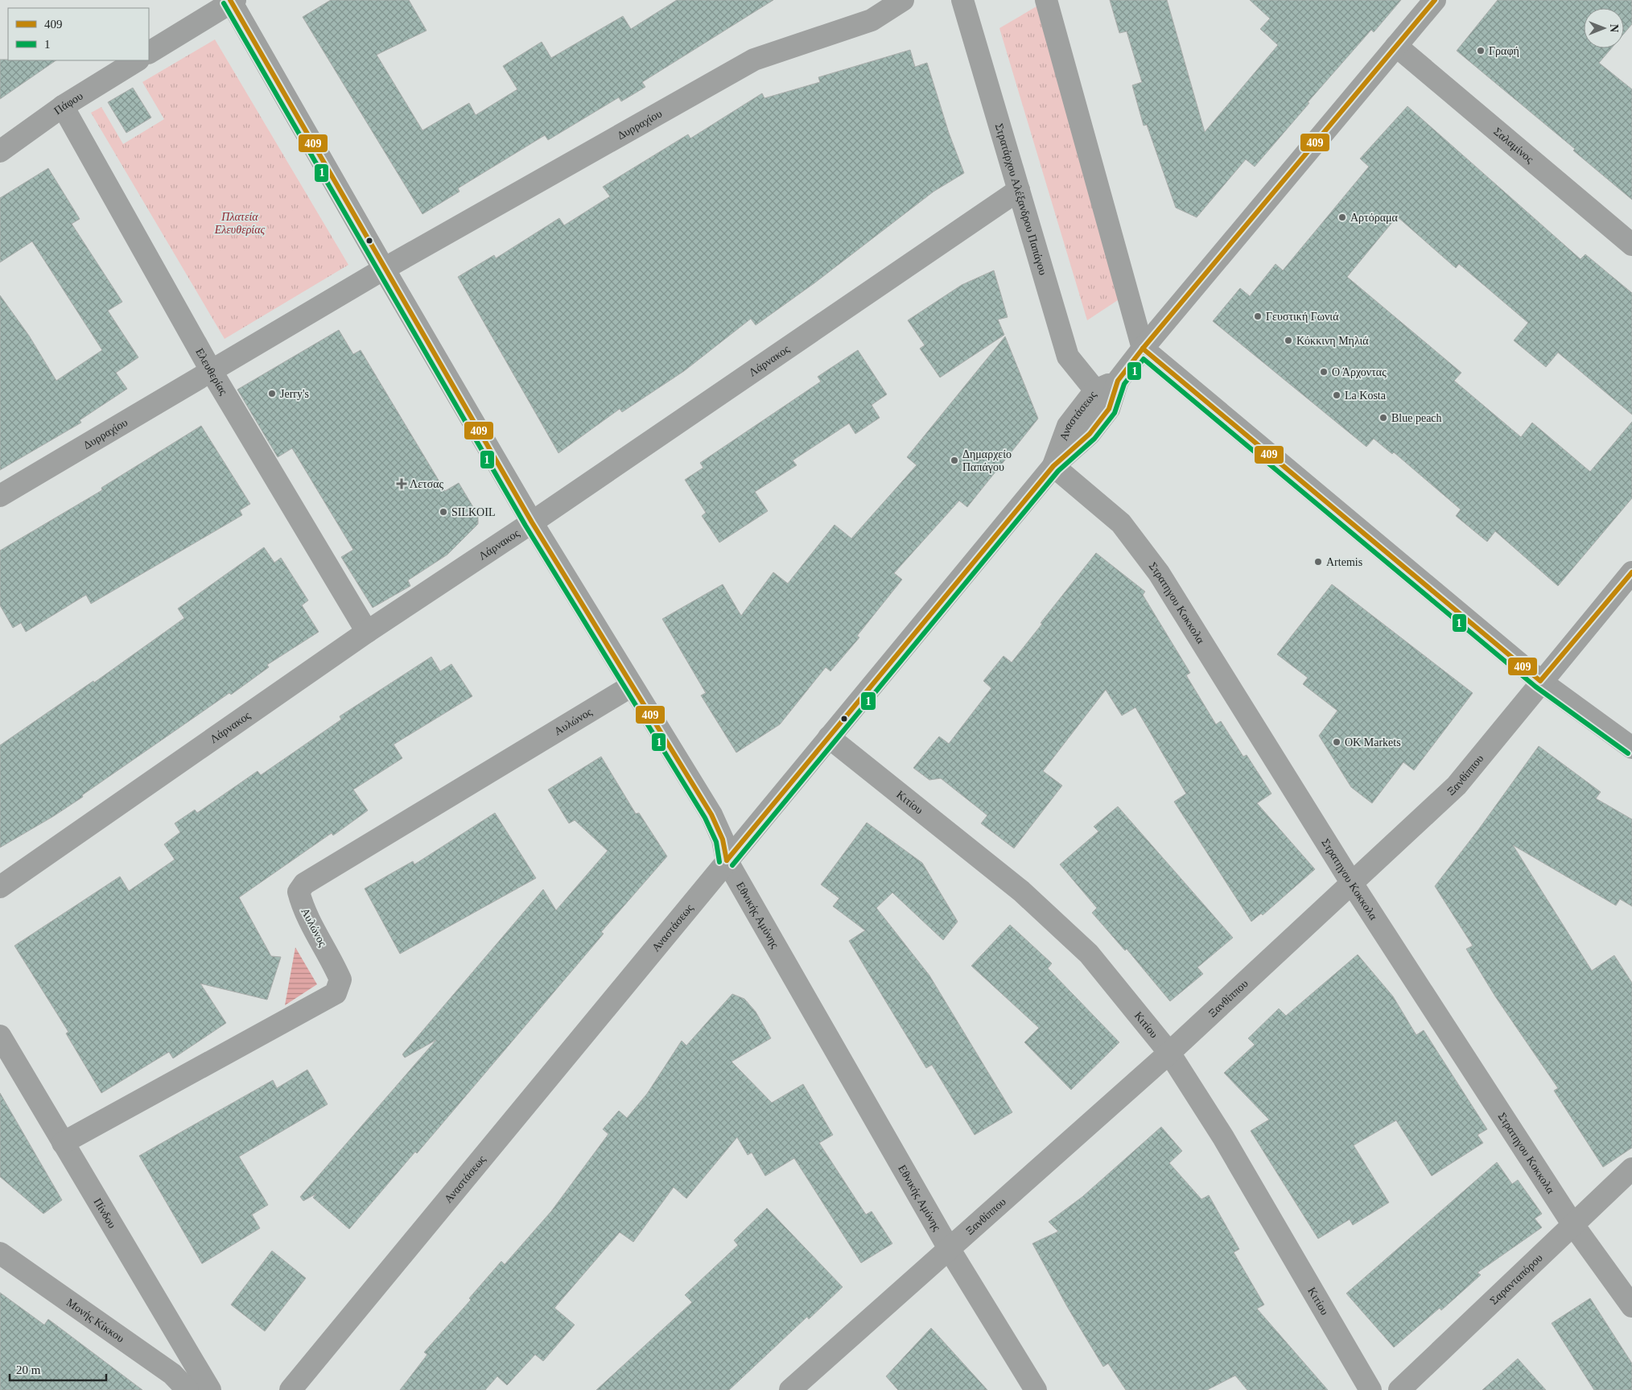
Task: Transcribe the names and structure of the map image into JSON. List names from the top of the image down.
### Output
{
  "streets": {
    "street": [
      "Πάφου",
      "Δυρραχίου",
      "Σαλαμίνος",
      "Στρατάρχου Αλέξανδρου Παπάγου",
      "Λάρνακος",
      "Ελευθερίας",
      "Αναστάσεως",
      "Στρατηγου Κοκκολα",
      "Αυλώνος",
      "Ξανθίππου",
      "Κιτίου",
      "Εθνικής Αμύνης",
      "Πίνδου",
      "Σαρανταπόρου",
      "Μονής Κίκκου"
    ]
  },
  "crossings": [
    ["Πάφου", "Ελευθερίας"],
    ["Δυρραχίου", "Ελευθερίας"],
    ["Δυρραχίου", "Εθνικής Αμύνης"],
    ["Σαλαμίνος", "Αναστάσεως"],
    ["Στρατάρχου Αλέξανδρου Παπάγου", "Λάρνακος"],
    ["Στρατάρχου Αλέξανδρου Παπάγου", "Αναστάσεως"],
    ["Λάρνακος", "Ελευθερίας"],
    ["Λάρνακος", "Εθνικής Αμύνης"],
    ["Αναστάσεως", "Στρατηγου Κοκκολα"],
    ["Αναστάσεως", "Κιτίου"],
    ["Αναστάσεως", "Εθνικής Αμύνης"],
    ["Στρατηγου Κοκκολα", "Ξανθίππου"],
    ["Στρατηγου Κοκκολα", "Σαρανταπόρου"],
    ["Αυλώνος", "Εθνικής Αμύνης"],
    ["Αυλώνος", "Πίνδου"],
    ["Ξανθίππου", "Κιτίου"],
    ["Ξανθίππου", "Εθνικής Αμύνης"]
  ],
  "parks": ["Πλατεία Ελευθερίας"],
  "places": {
    "other": [
      "Γραφή",
      "Αρτόραμα",
      "Γευστική Γωνιά",
      "Κόκκινη Μηλιά",
      "Ο Άρχοντας",
      "Jerry's",
      "La Kosta",
      "Blue peach",
      "Δημαρχείο Παπάγου",
      "SILKOIL",
      "Artemis",
      "OK Markets"
    ],
    "health": ["Λετσας"]
  },
  "lines": ["transit line 409", "transit line 1"],
  "legend": ["409", "1"],
  "scale_bar": "20 m",
  "north": "right"
}
